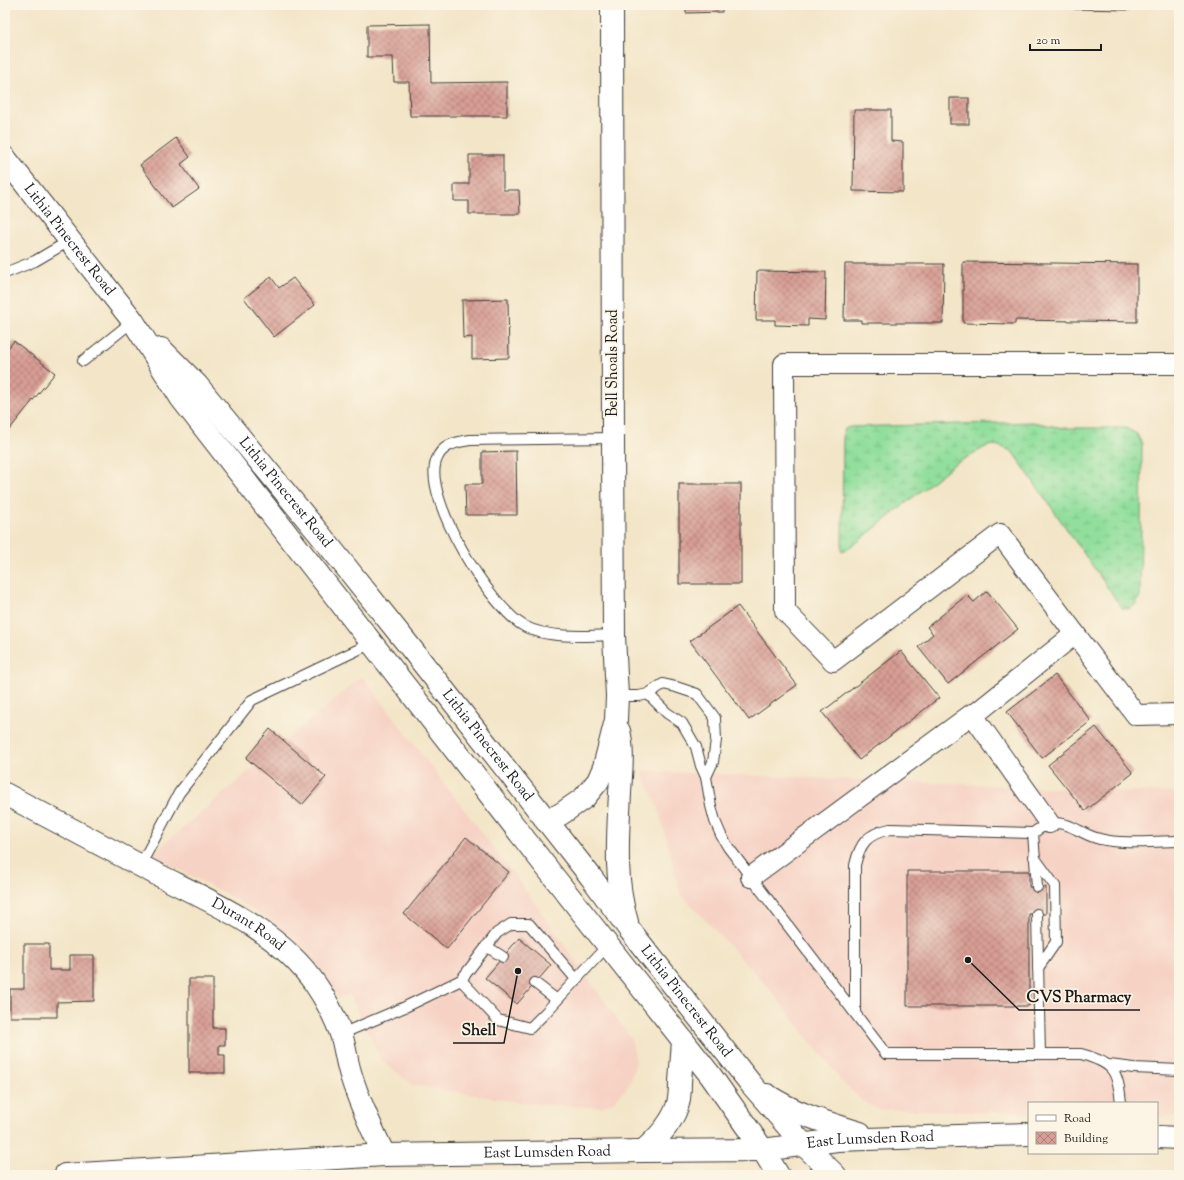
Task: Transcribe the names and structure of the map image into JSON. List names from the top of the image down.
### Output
{
  "streets": {
    "main road": [
      "Lithia Pinecrest Road",
      "Bell Shoals Road",
      "Durant Road",
      "East Lumsden Road"
    ]
  },
  "crossings": [
    ["Lithia Pinecrest Road", "East Lumsden Road"],
    ["Durant Road", "East Lumsden Road"]
  ],
  "places": ["CVS Pharmacy", "Shell"],
  "legend": ["Road", "Building"],
  "scale_bar": "20 m"
}
